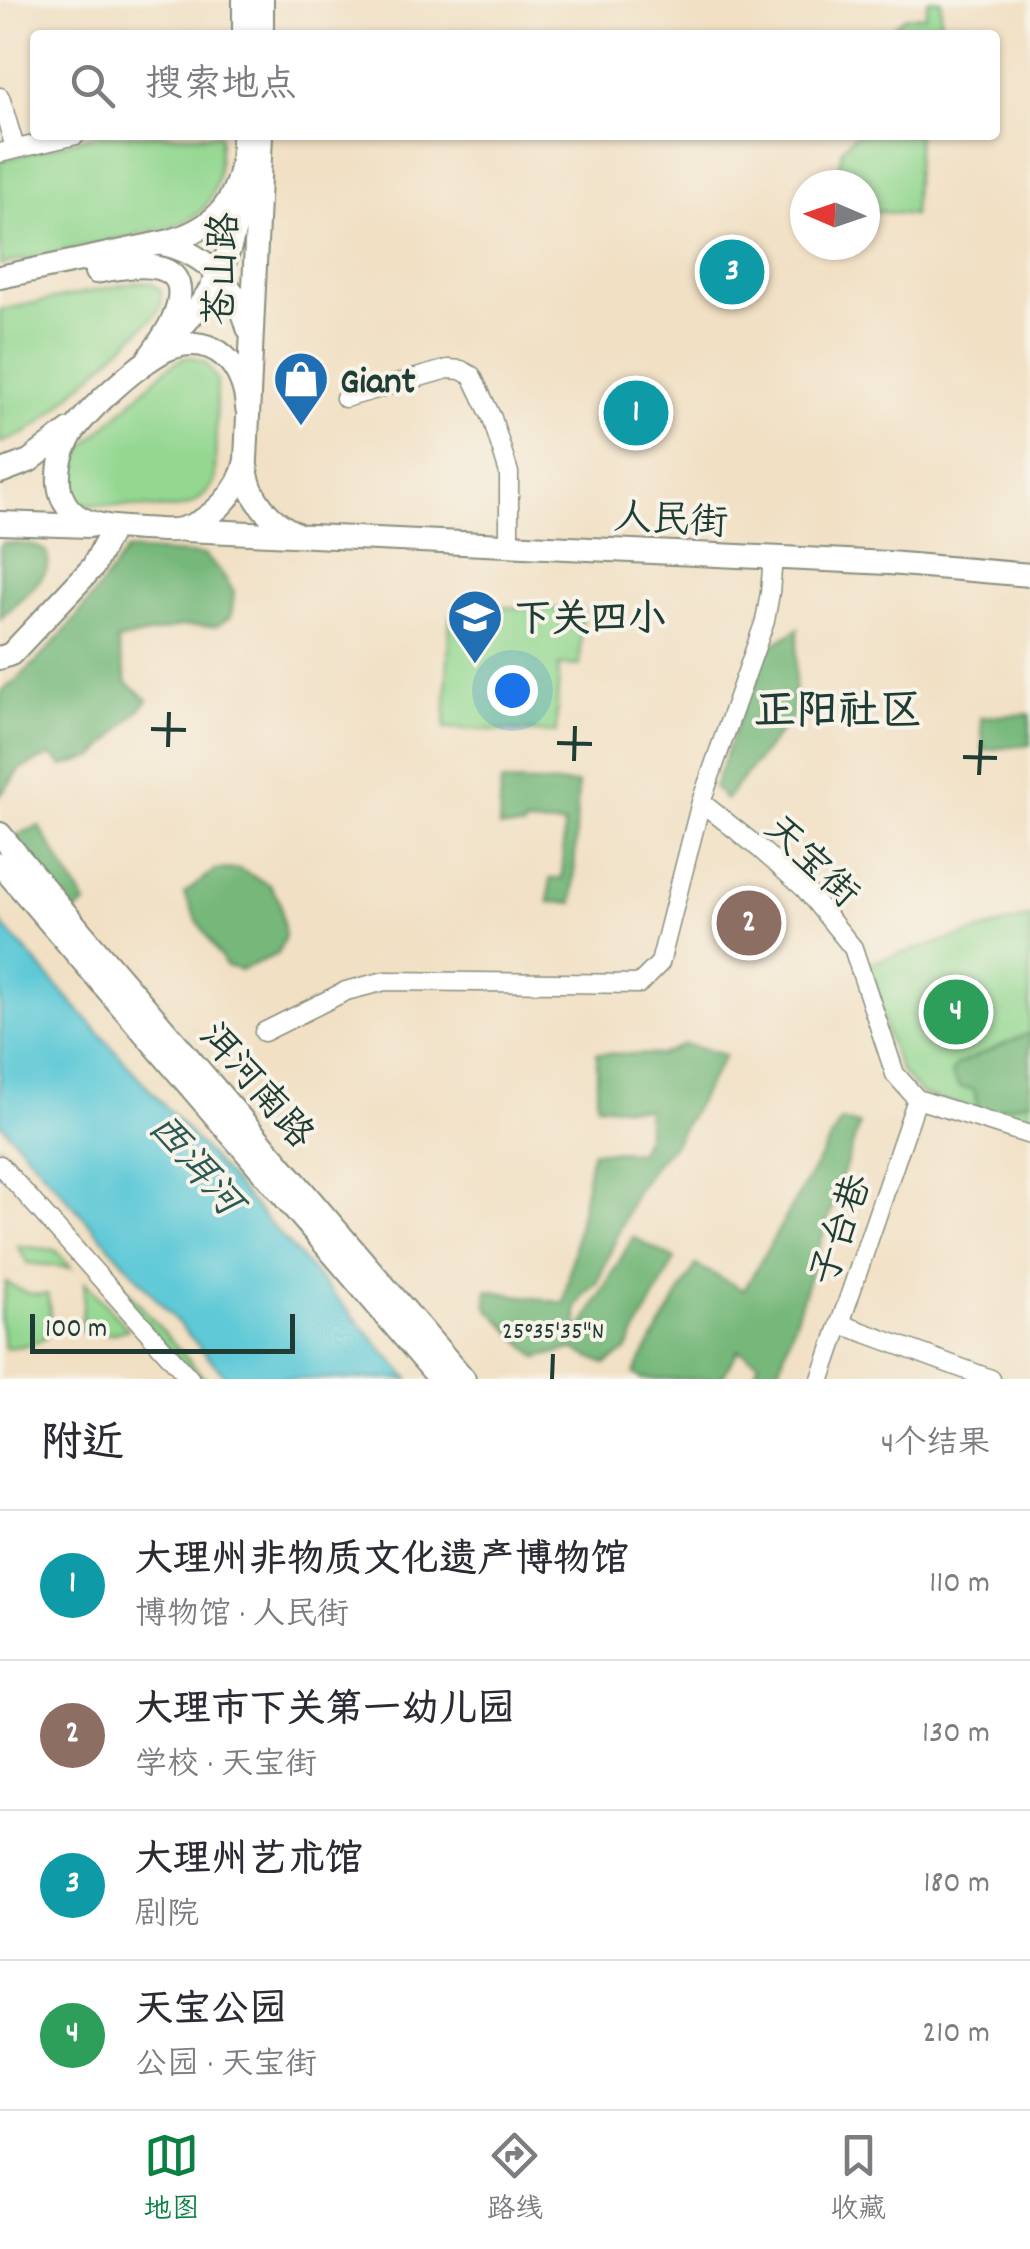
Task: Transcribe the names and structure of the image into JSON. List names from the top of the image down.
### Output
{
  "streets": {
    "main road": ["苍山路", "人民街", "洱河南路"],
    "street": ["天宝街", "子台巷"]
  },
  "crossings": [
    ["苍山路", "人民街"],
    ["天宝街", "子台巷"]
  ],
  "districts": ["正阳社区"],
  "water": ["西洱河"],
  "places": {
    "shop": ["Giant"],
    "school or university": ["下关四小"]
  },
  "scale_bar": "100 m",
  "north": "left",
  "page": {
    "search": "搜索地点",
    "pins": [
      "3",
      "1",
      "2",
      "4"
    ],
    "scale": "100 m",
    "heading": ["附近", "4个结果"],
    "list": [
      {
        "mark": "1",
        "name": "大理州非物质文化遗产博物馆",
        "note": "博物馆 · 人民街",
        "value": "110 m"
      },
      {
        "mark": "2",
        "name": "大理市下关第一幼儿园",
        "note": "学校 · 天宝街",
        "value": "130 m"
      },
      {
        "mark": "3",
        "name": "大理州艺术馆",
        "note": "剧院",
        "value": "180 m"
      },
      {
        "mark": "4",
        "name": "天宝公园",
        "note": "公园 · 天宝街",
        "value": "210 m"
      }
    ],
    "nav": ["地图", "路线", "收藏"]
  },
  "coordinates": ["25°35'35\"N"]
}
